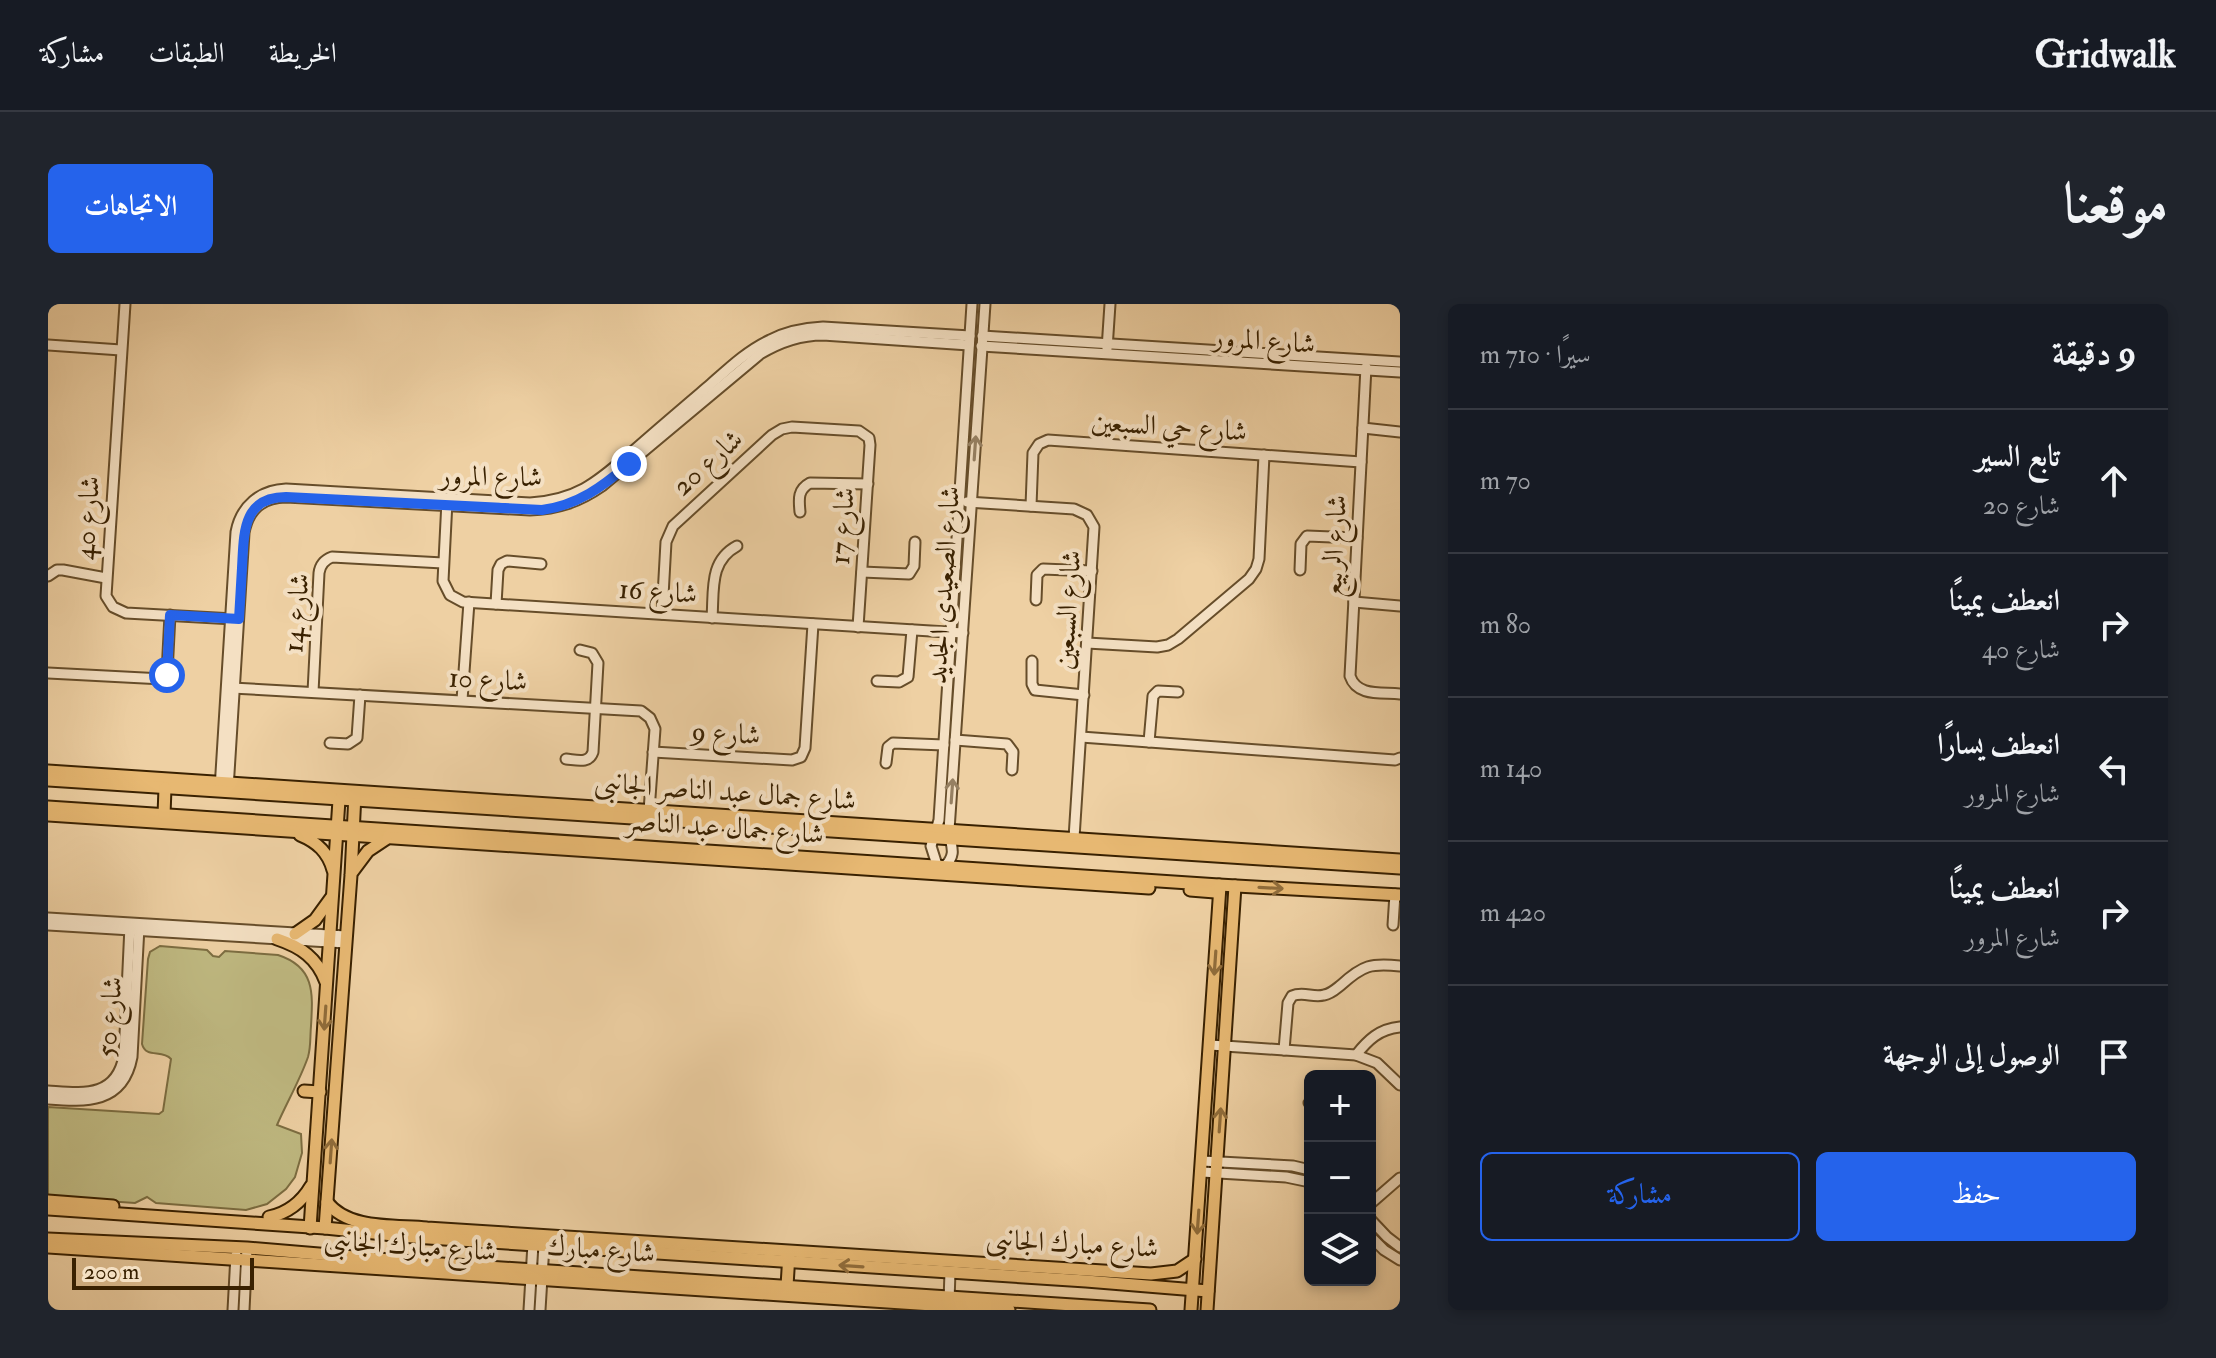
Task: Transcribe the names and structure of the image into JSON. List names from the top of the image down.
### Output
{
  "streets": {
    "main road": [
      "شارع جمال عبد الناصر الجانبى",
      "شارع جمال عبد الناصر",
      "شارع مبارك الجانبى",
      "شارع مبارك"
    ],
    "street": [
      "شارع المرور",
      "شارع حي السبعين",
      "شارع 20",
      "شارع 40",
      "شارع 17",
      "شارع الربيع",
      "شارع الصعيدى الجديد",
      "شارع 16",
      "شارع السبعين",
      "شارع 14",
      "شارع 10",
      "شارع 9",
      "شارع 50"
    ]
  },
  "crossings": [
    ["شارع المرور", "شارع 40"],
    ["شارع المرور", "شارع الربيع"],
    ["شارع المرور", "شارع الصعيدى الجديد"],
    ["شارع المرور", "شارع 10"],
    ["شارع المرور", "شارع جمال عبد الناصر الجانبى"],
    ["شارع المرور", "شارع جمال عبد الناصر"],
    ["شارع حي السبعين", "شارع الربيع"],
    ["شارع حي السبعين", "شارع السبعين"],
    ["شارع 20", "شارع 17"],
    ["شارع 20", "شارع 16"],
    ["شارع 17", "شارع 16"],
    ["شارع الصعيدى الجديد", "شارع 16"],
    ["شارع الصعيدى الجديد", "شارع السبعين"],
    ["شارع الصعيدى الجديد", "شارع جمال عبد الناصر الجانبى"],
    ["شارع الصعيدى الجديد", "شارع جمال عبد الناصر"],
    ["شارع 16", "شارع 9"],
    ["شارع السبعين", "شارع جمال عبد الناصر الجانبى"],
    ["شارع 14", "شارع 10"],
    ["شارع 10", "شارع 9"],
    ["شارع 10", "شارع جمال عبد الناصر الجانبى"],
    ["شارع جمال عبد الناصر الجانبى", "شارع جمال عبد الناصر"],
    ["شارع مبارك الجانبى", "شارع مبارك"]
  ],
  "scale_bar": "200 m",
  "page": {
    "header": "Gridwalk",
    "nav": ["الخريطة", "الطبقات", "مشاركة"],
    "title": "موقعنا",
    "buttons": [
      "الاتجاهات",
      ["حفظ", "مشاركة"]
    ],
    "heading": ["9 دقيقة", "سيرًا · 710 m"],
    "list": [
      ["تابع السير", "شارع 20", "70 m"],
      ["انعطف يمينًا", "شارع 40", "80 m"],
      ["انعطف يسارًا", "شارع المرور", "140 m"],
      ["انعطف يمينًا", "شارع المرور", "420 m"],
      "الوصول إلى الوجهة"
    ],
    "map_buttons": ["+", "−"],
    "scale": "200 m"
  }
}
